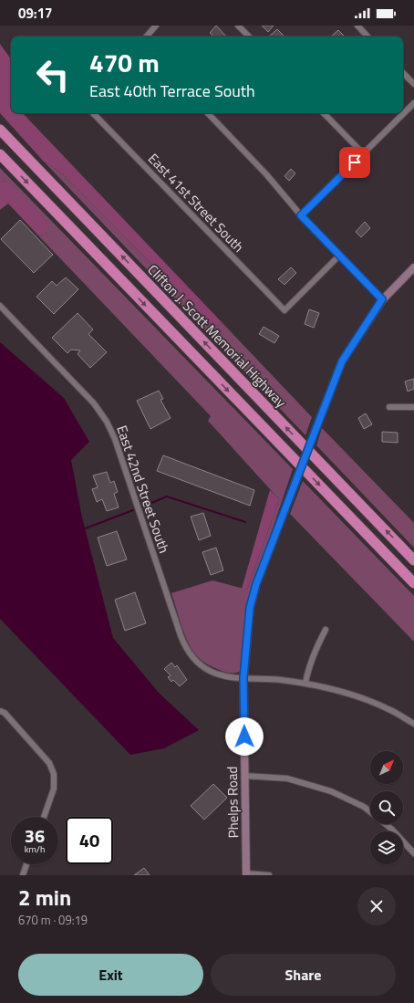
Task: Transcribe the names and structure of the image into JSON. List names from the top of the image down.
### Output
{
  "streets": {
    "highway": ["Clifton J. Scott Memorial Highway"],
    "street": ["East 41st Street South", "East 42nd Street South", "Phelps Road"]
  },
  "crossings": [
    ["East 42nd Street South", "Phelps Road"]
  ],
  "north": "top right",
  "page": {
    "status": "09:17",
    "turn": ["470 m", "East 40th Terrace South"],
    "speed": "36 km/h",
    "limit": "40",
    "heading": ["2 min", "670 m · 09:19"],
    "buttons": ["Exit", "Share"]
  }
}
